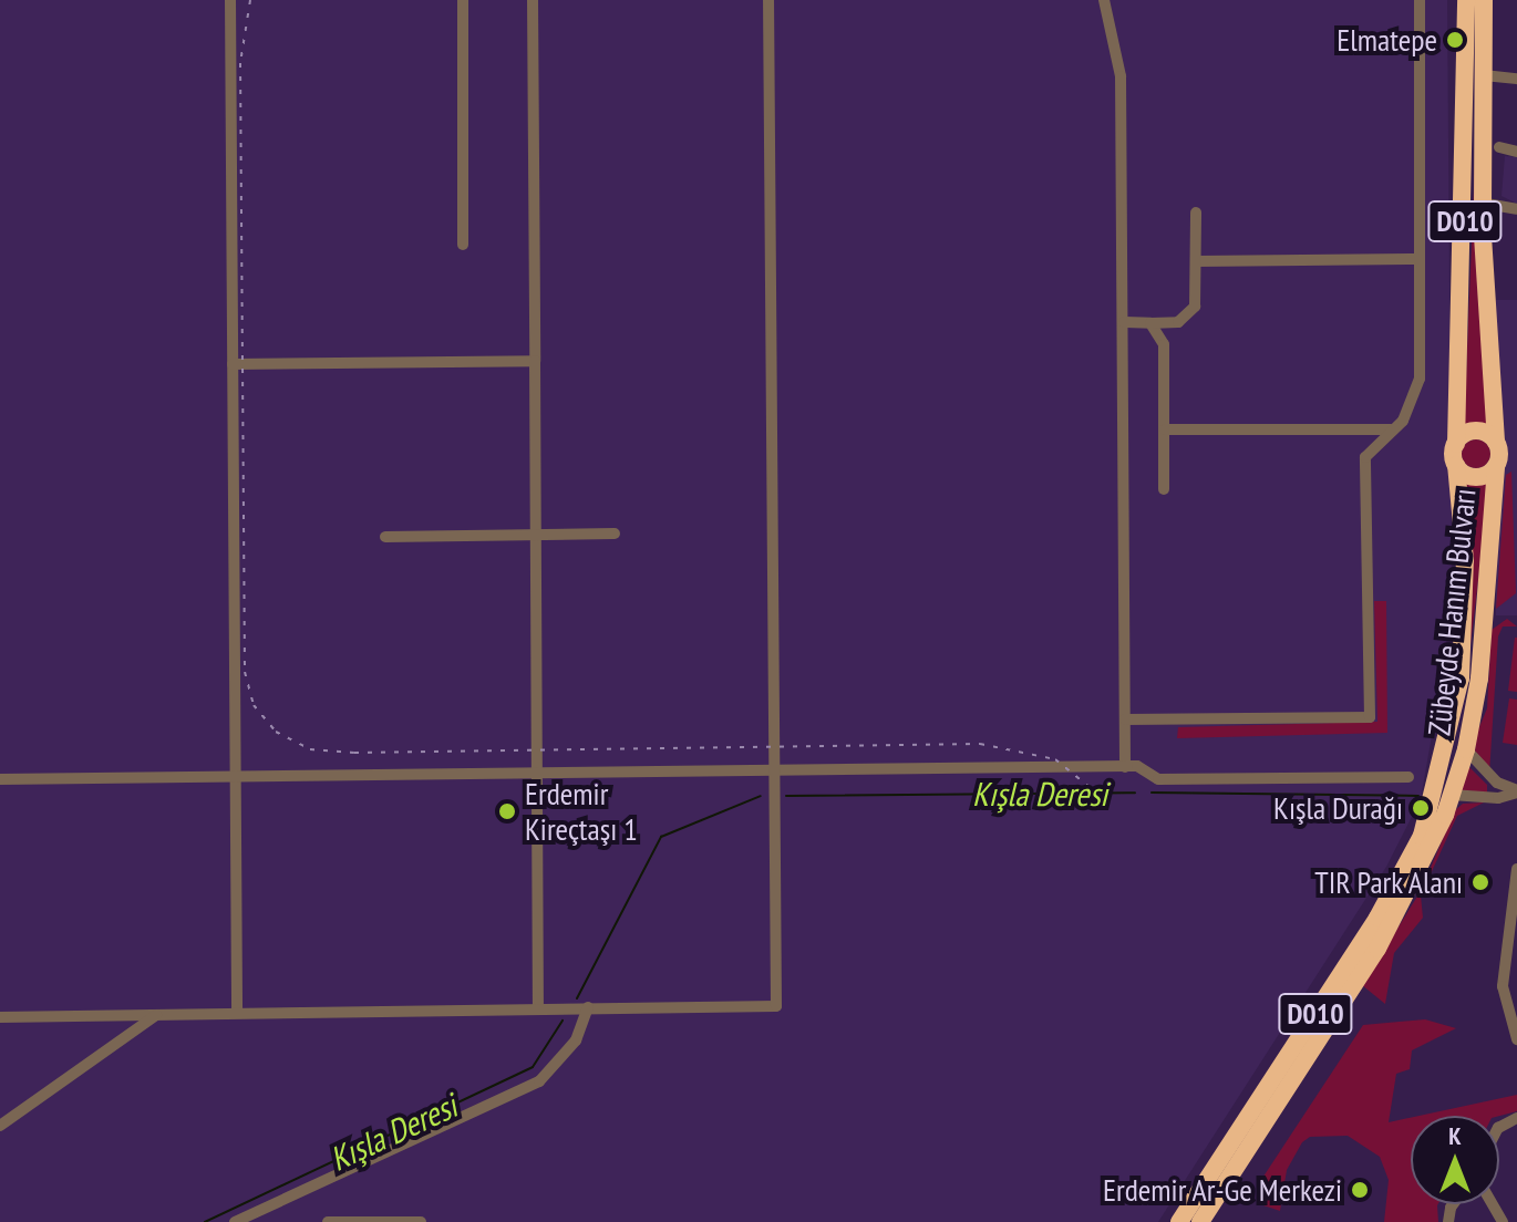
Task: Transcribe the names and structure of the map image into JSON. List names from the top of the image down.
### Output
{
  "streets": {
    "highway": ["D010", "Zübeyde Hanım Bulvarı"]
  },
  "water": ["Kışla Deresi"],
  "places": [
    "Elmatepe",
    "Kışla Durağı",
    "Erdemir Kireçtaşı 1",
    "TIR Park Alanı",
    "Erdemir Ar-Ge Merkezi"
  ],
  "north": "top"
}
